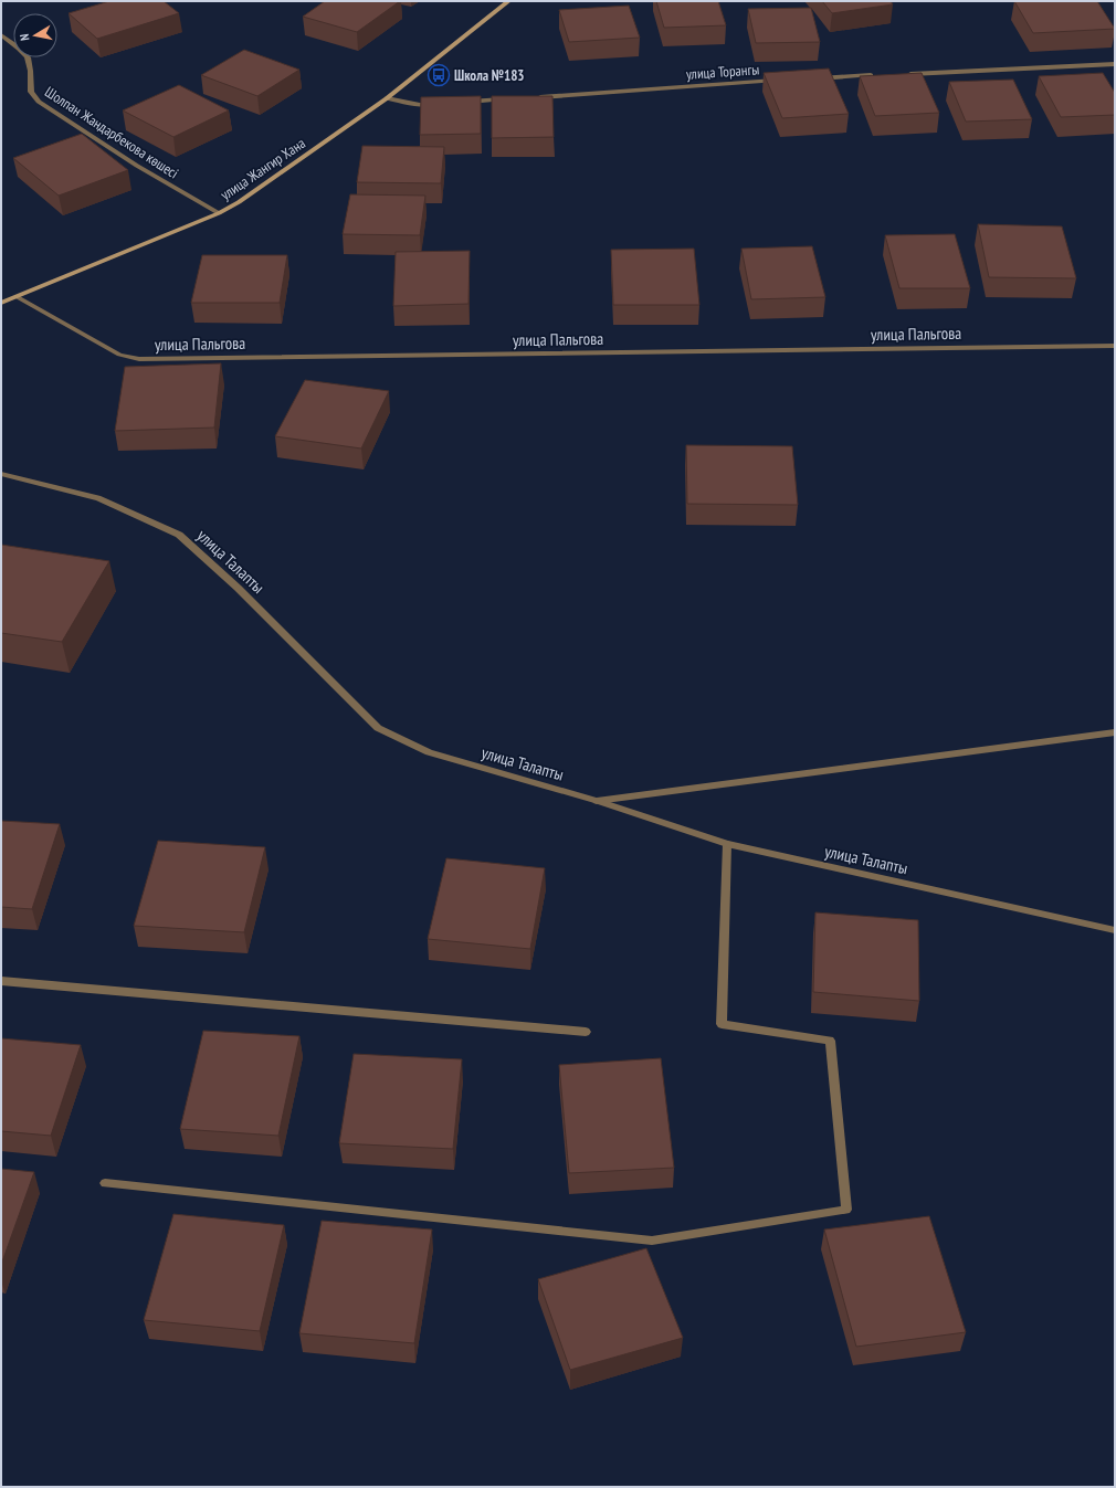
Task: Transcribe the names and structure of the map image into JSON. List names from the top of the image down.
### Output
{
  "streets": {
    "street": [
      "улица Торангы",
      "Шолпан Жандарбекова көшесі",
      "улица Жангир Хана",
      "улица Пальгова",
      "улица Талапты"
    ]
  },
  "crossings": [
    ["Шолпан Жандарбекова көшесі", "улица Жангир Хана"],
    ["улица Жангир Хана", "улица Пальгова"]
  ],
  "places": {
    "bus stop": ["Школа №183"]
  },
  "north": "left"
}
